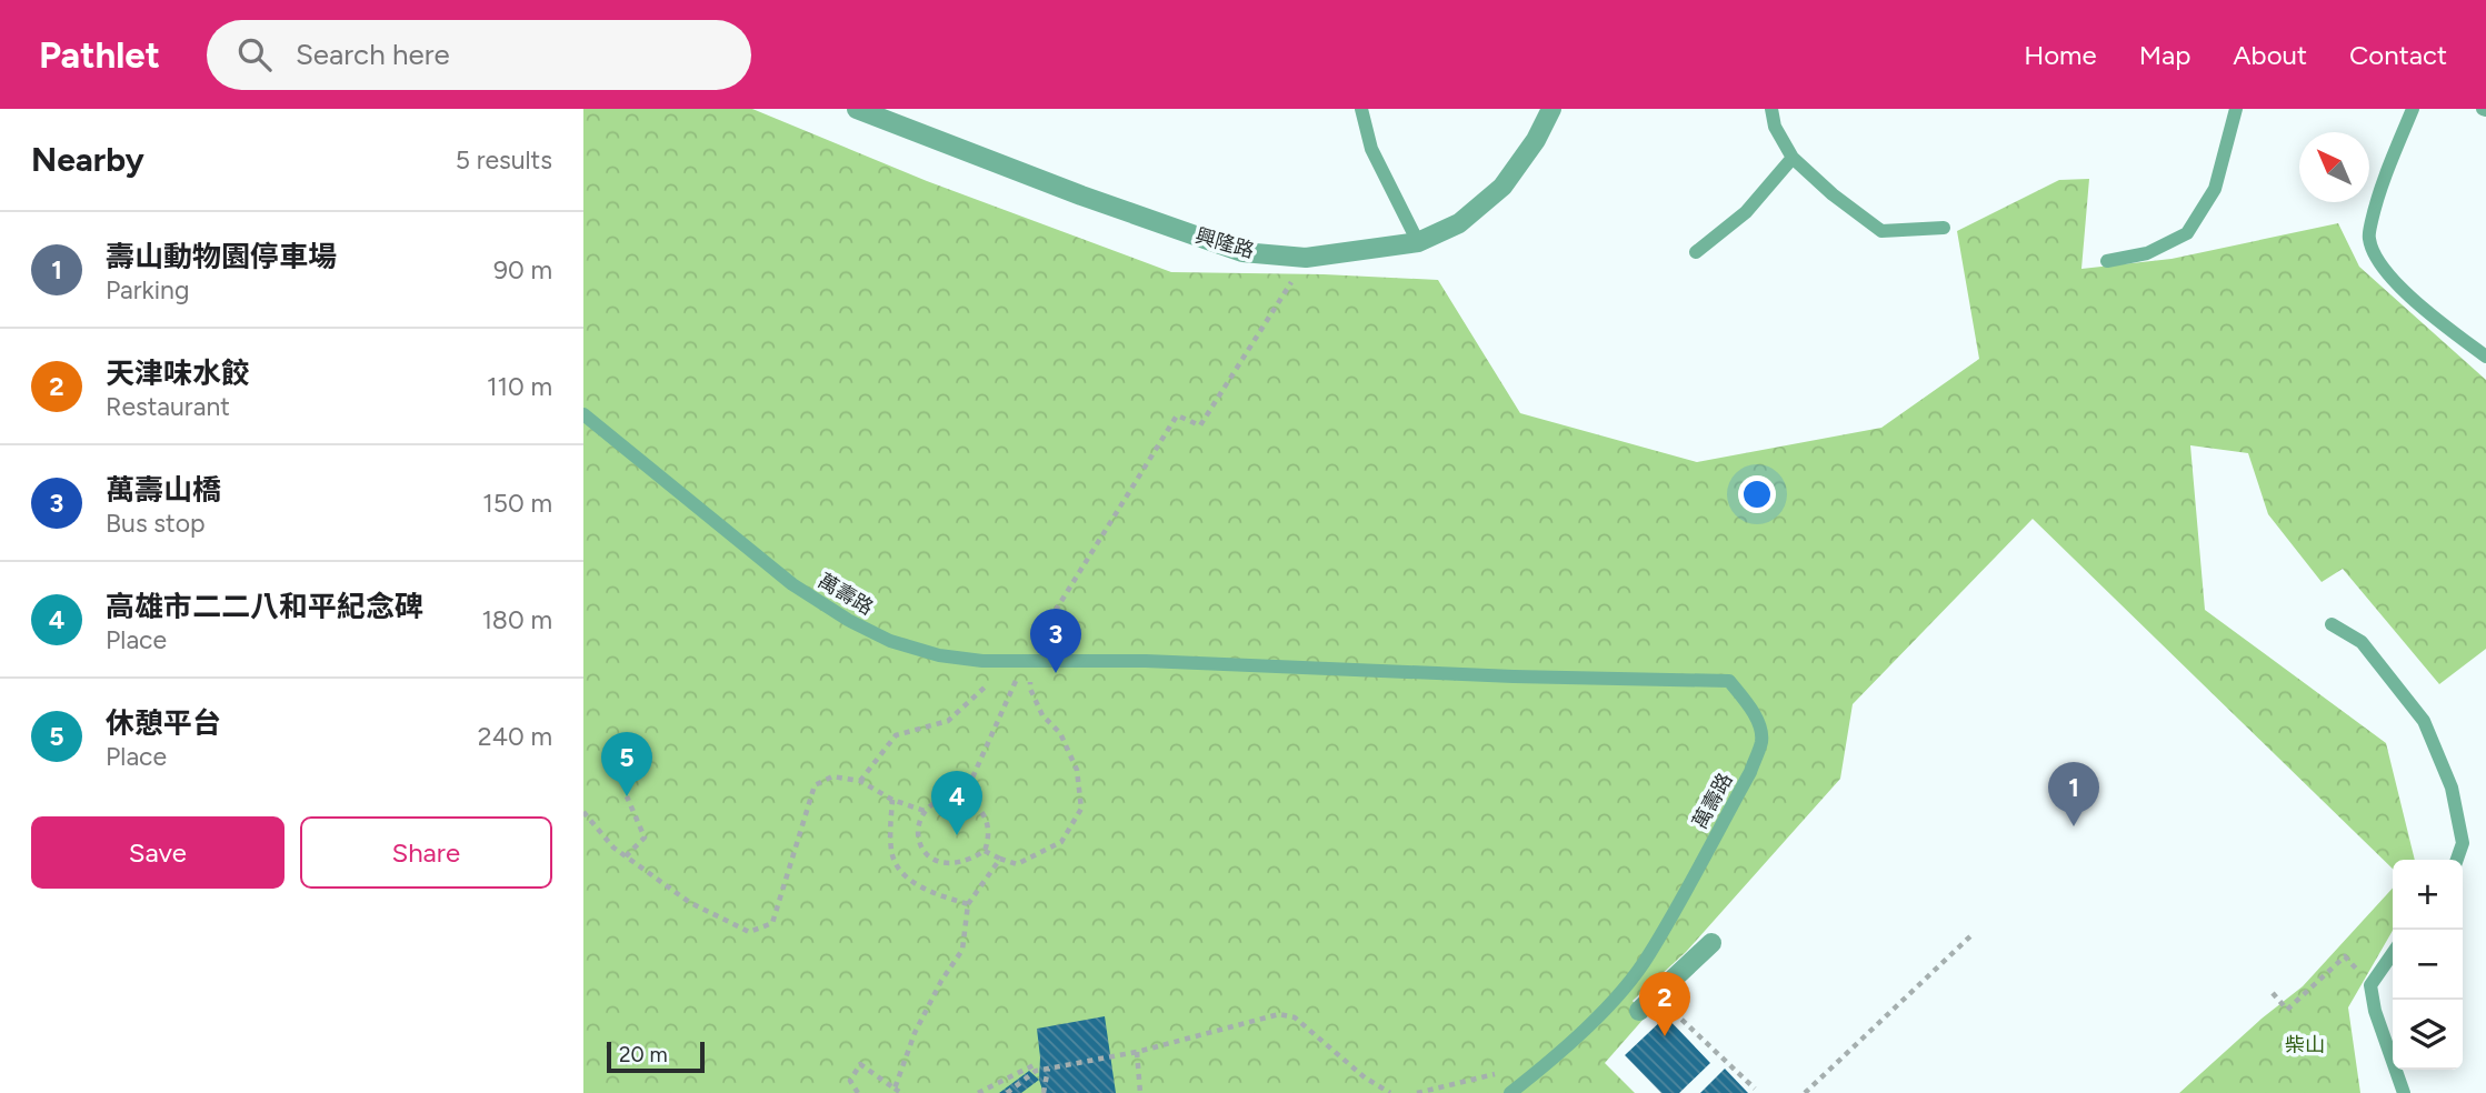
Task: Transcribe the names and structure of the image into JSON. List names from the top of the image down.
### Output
{
  "streets": {
    "street": ["興隆路"],
    "lane": ["萬壽路"]
  },
  "parks": ["柴山"],
  "scale_bar": "20 m",
  "north": "top left",
  "page": {
    "header": "Pathlet",
    "search": "Search here",
    "nav": [
      "Home",
      "Map",
      "About",
      "Contact"
    ],
    "heading": ["Nearby", "5 results"],
    "list": [
      {
        "mark": "1",
        "name": "壽山動物園停車場",
        "note": "Parking",
        "value": "90 m"
      },
      {
        "mark": "2",
        "name": "天津味水餃",
        "note": "Restaurant",
        "value": "110 m"
      },
      {
        "mark": "3",
        "name": "萬壽山橋",
        "note": "Bus stop",
        "value": "150 m"
      },
      {
        "mark": "4",
        "name": "高雄市二二八和平紀念碑",
        "note": "Place",
        "value": "180 m"
      },
      {
        "mark": "5",
        "name": "休憩平台",
        "note": "Place",
        "value": "240 m"
      }
    ],
    "pins": [
      "3",
      "5",
      "1",
      "4",
      "2"
    ],
    "buttons": ["Save", "Share"],
    "map_buttons": ["+", "−"],
    "scale": "20 m"
  }
}
